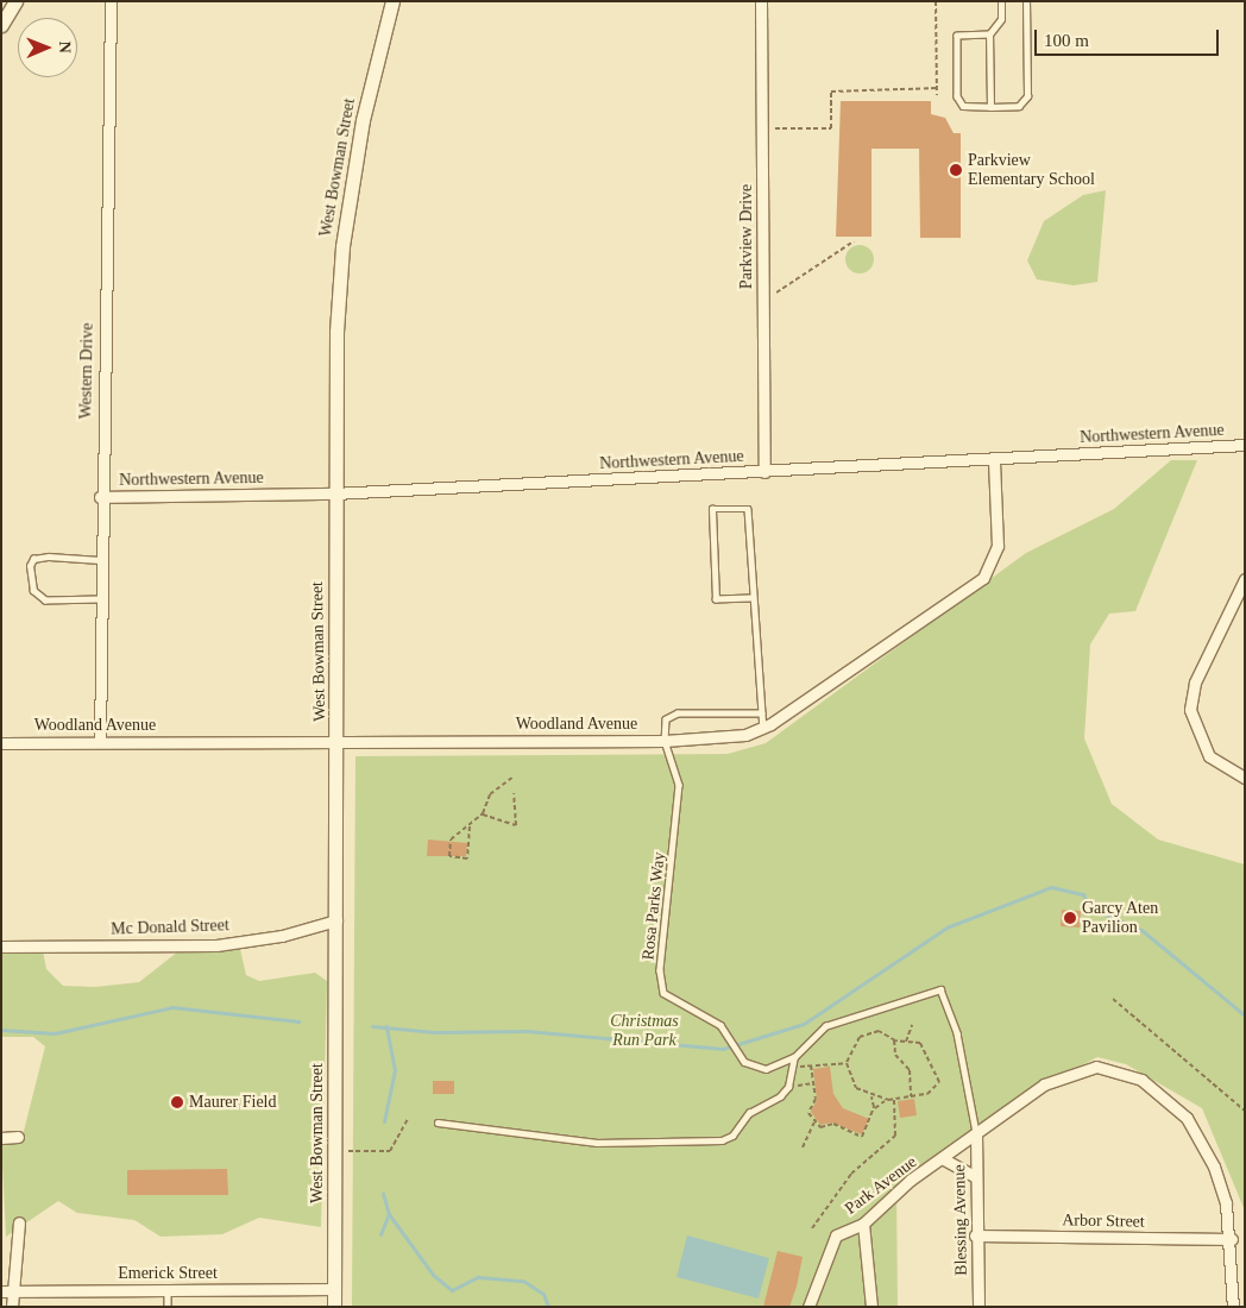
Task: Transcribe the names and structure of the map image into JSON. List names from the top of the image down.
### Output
{
  "streets": {
    "street": [
      "West Bowman Street",
      "Parkview Drive",
      "Western Drive",
      "Northwestern Avenue",
      "Woodland Avenue",
      "Mc Donald Street",
      "Park Avenue",
      "Blessing Avenue",
      "Arbor Street",
      "Emerick Street"
    ],
    "lane": ["Rosa Parks Way"]
  },
  "crossings": [
    ["West Bowman Street", "Northwestern Avenue"],
    ["West Bowman Street", "Woodland Avenue"],
    ["West Bowman Street", "Mc Donald Street"],
    ["West Bowman Street", "Emerick Street"],
    ["Parkview Drive", "Northwestern Avenue"],
    ["Western Drive", "Northwestern Avenue"],
    ["Western Drive", "Woodland Avenue"],
    ["Northwestern Avenue", "Woodland Avenue"],
    ["Woodland Avenue", "Rosa Parks Way"],
    ["Rosa Parks Way", "Park Avenue"],
    ["Rosa Parks Way", "Blessing Avenue"],
    ["Park Avenue", "Blessing Avenue"],
    ["Park Avenue", "Arbor Street"],
    ["Blessing Avenue", "Arbor Street"]
  ],
  "parks": ["Christmas Run Park"],
  "places": ["Parkview Elementary School", "Garcy Aten Pavilion", "Maurer Field"],
  "scale_bar": "100 m",
  "north": "right"
}
